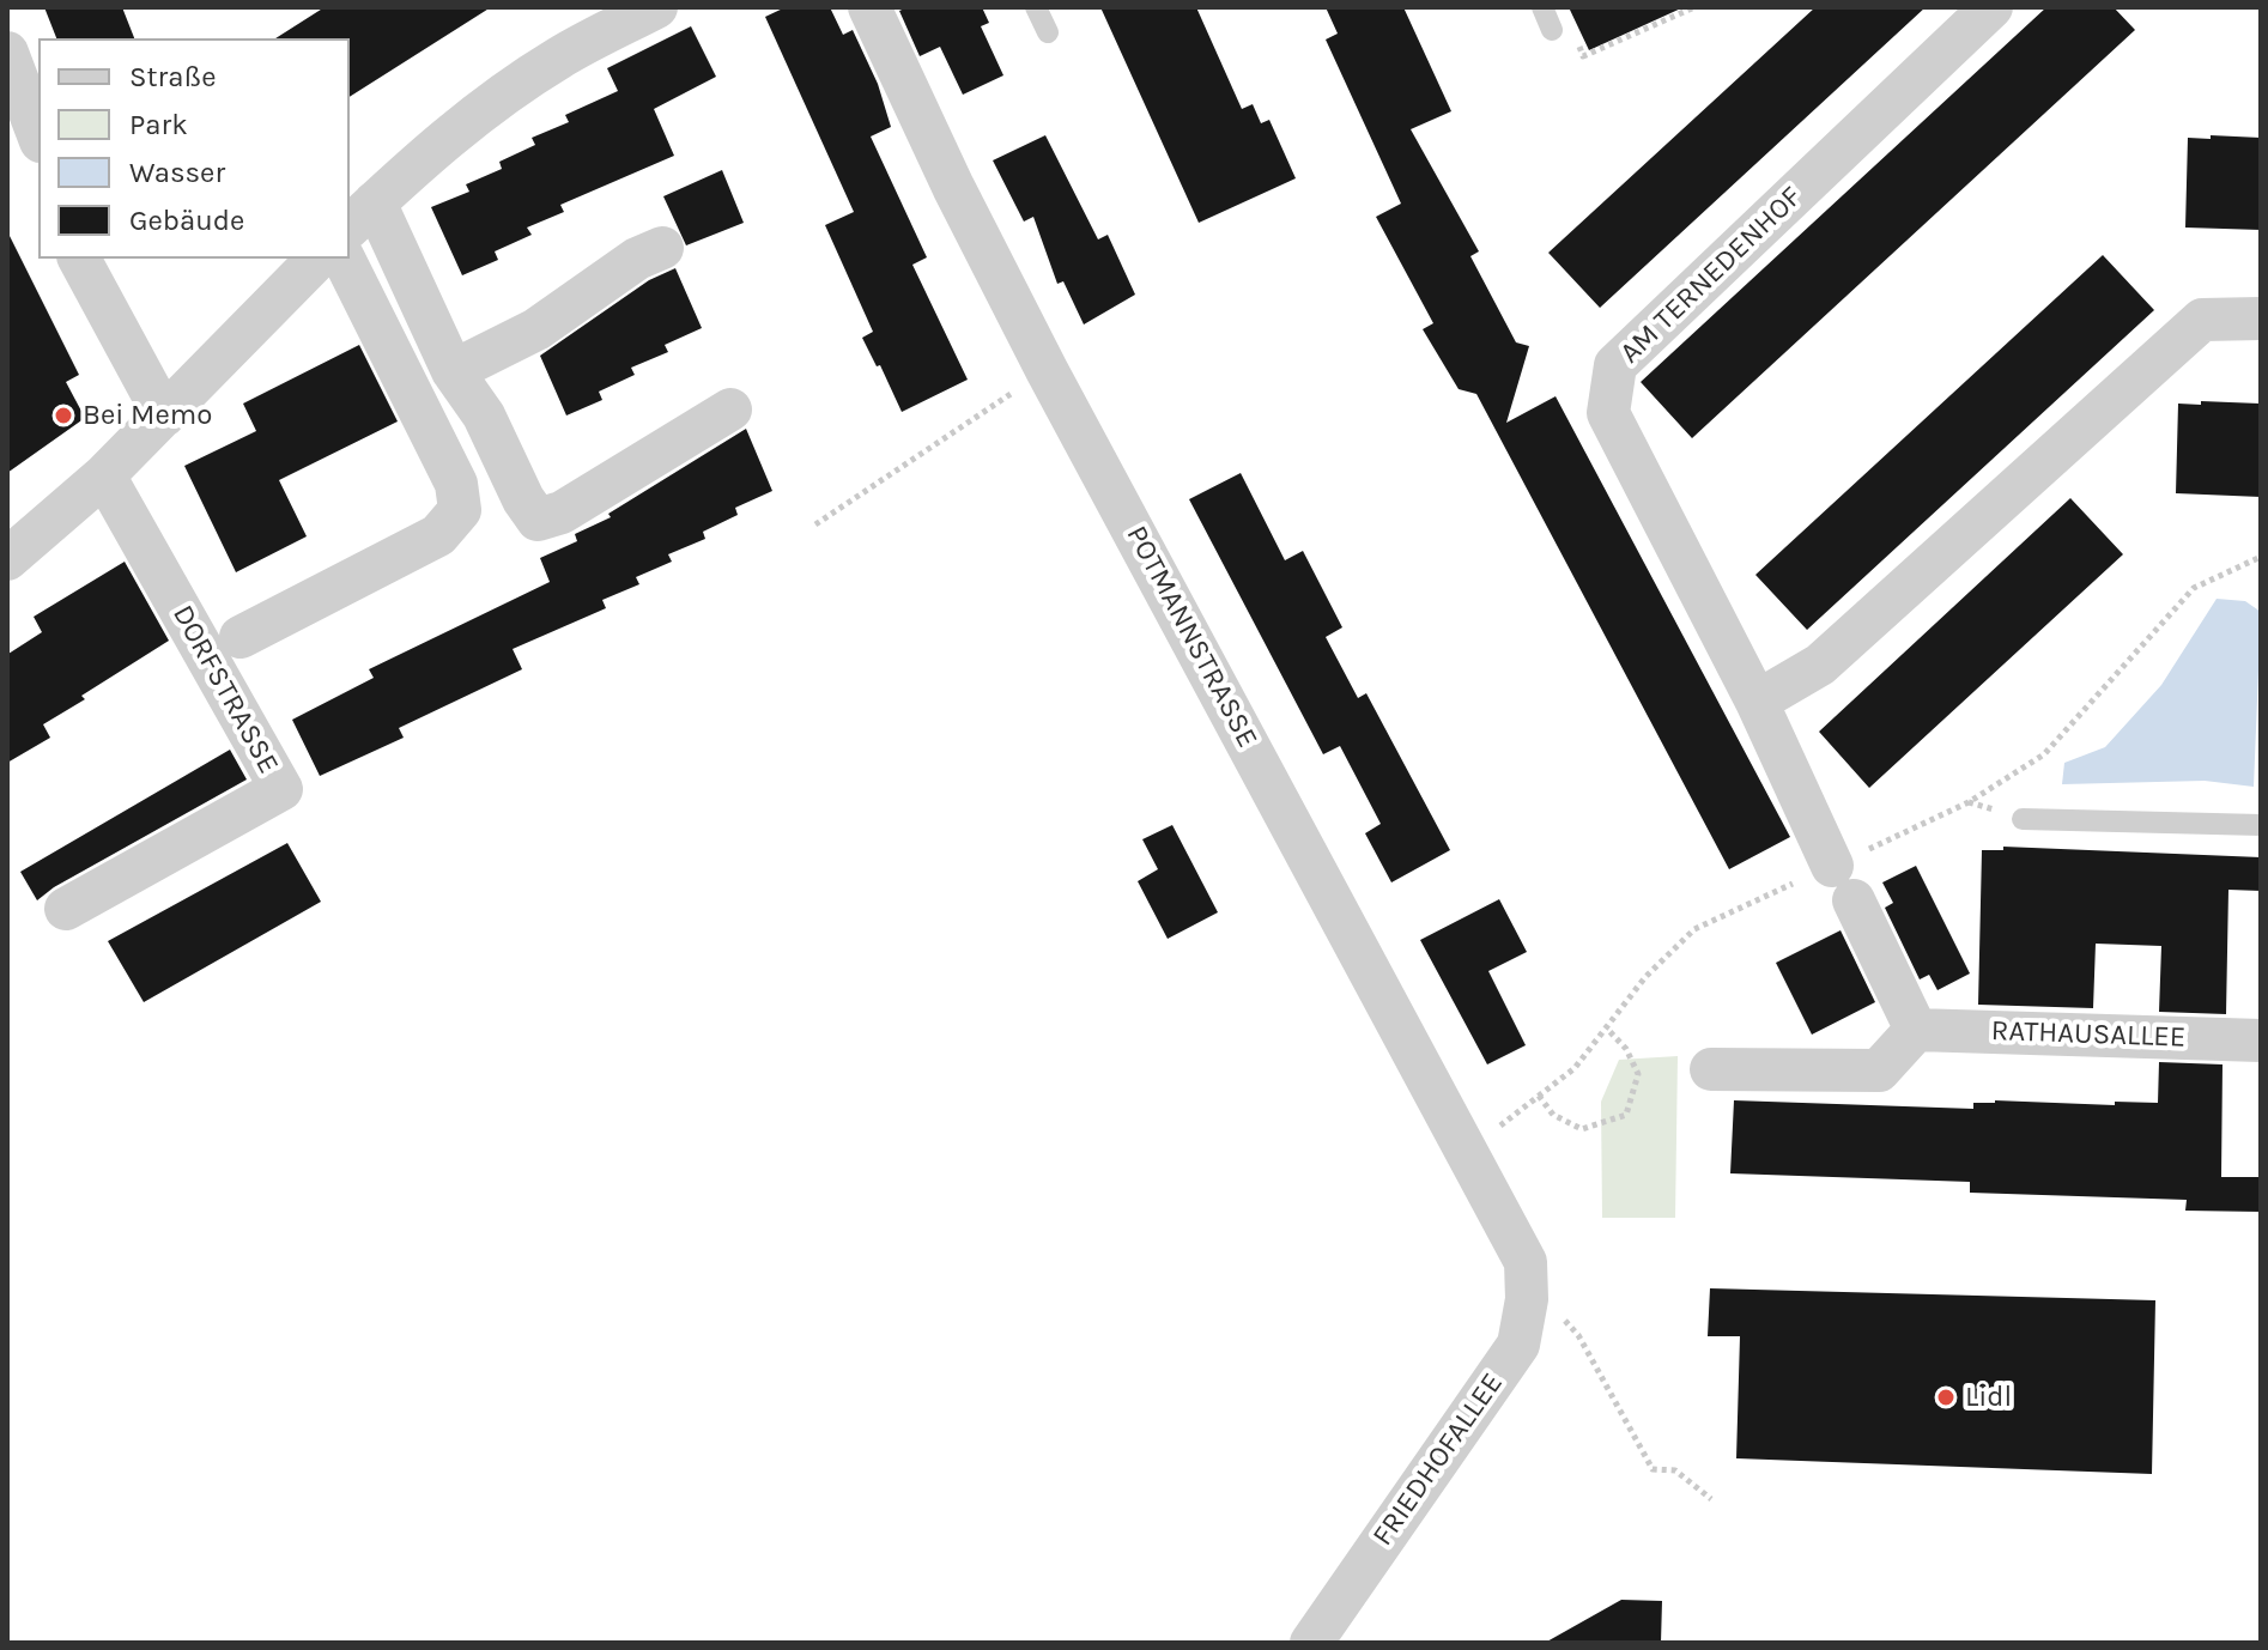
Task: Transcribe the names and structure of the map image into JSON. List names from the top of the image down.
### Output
{
  "streets": {
    "street": [
      "AM TERNEDENHOF",
      "POTMANNSTRASSE",
      "DORFSTRASSE",
      "RATHAUSALLEE",
      "FRIEDHOFALLEE"
    ]
  },
  "crossings": [
    ["AM TERNEDENHOF", "RATHAUSALLEE"],
    ["POTMANNSTRASSE", "FRIEDHOFALLEE"]
  ],
  "places": ["Bei Memo", "Lidl"],
  "legend": [
    "Straße",
    "Park",
    "Wasser",
    "Gebäude"
  ]
}
